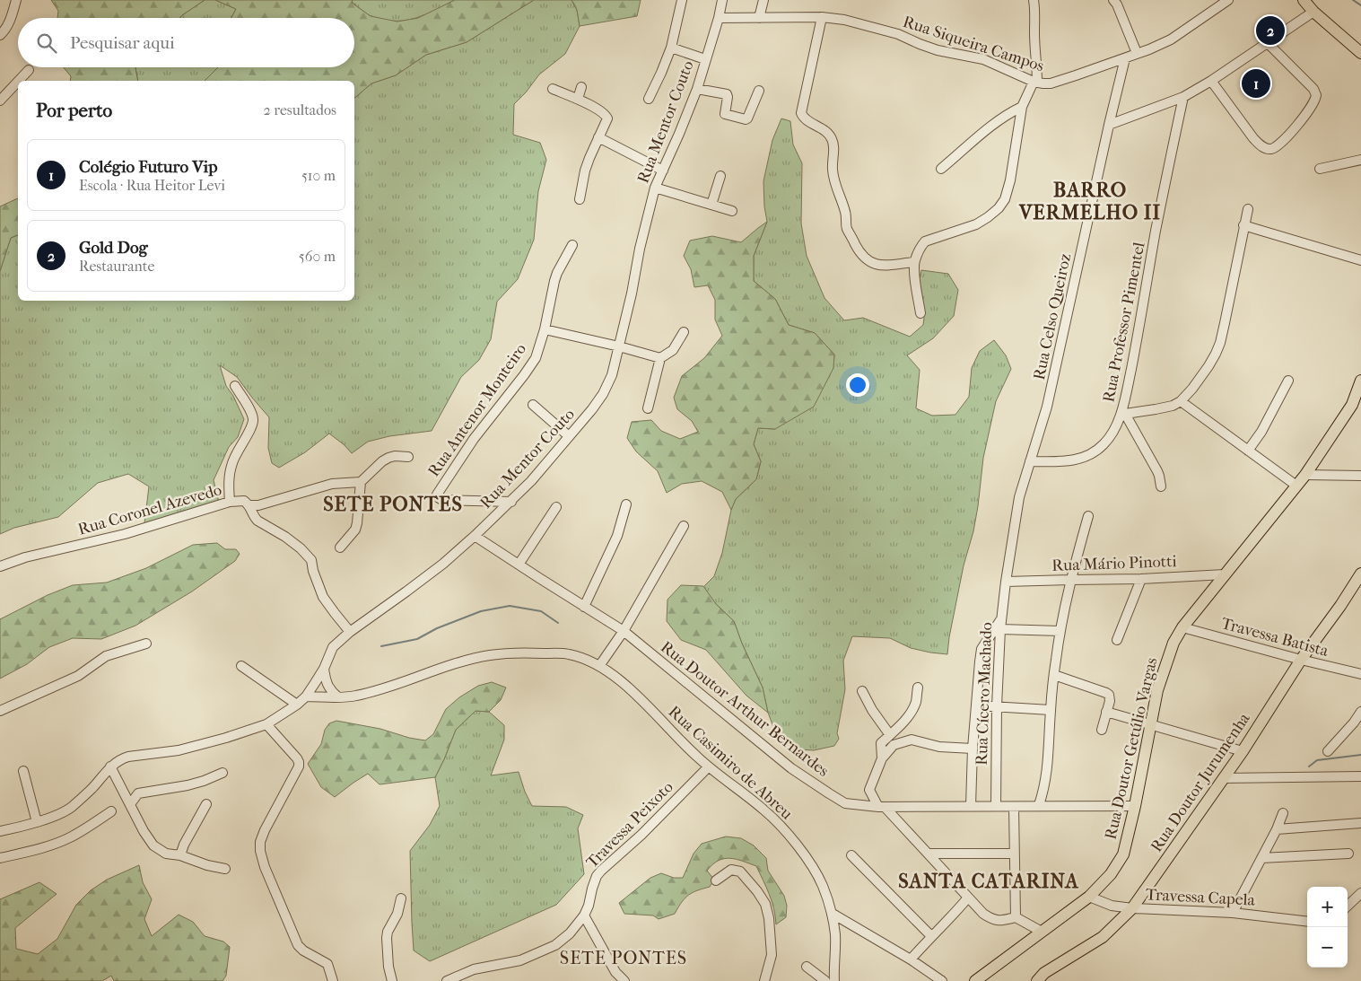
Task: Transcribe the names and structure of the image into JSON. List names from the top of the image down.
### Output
{
  "streets": {
    "main road": ["Rua Doutor Getúlio Vargas", "Rua Doutor Jurumenha"],
    "street": [
      "Rua Siqueira Campos",
      "Rua Mentor Couto",
      "Rua Celso Queiroz",
      "Rua Professor Pimentel",
      "Rua Antenor Monteiro",
      "Rua Coronel Azevedo",
      "Rua Mário Pinotti",
      "Travessa Batista",
      "Rua Cícero Machado",
      "Rua Doutor Arthur Bernardes",
      "Rua Casimiro de Abreu",
      "Travessa Peixoto",
      "Travessa Capela"
    ]
  },
  "crossings": [
    ["Rua Siqueira Campos", "Rua Mentor Couto"],
    ["Rua Siqueira Campos", "Rua Celso Queiroz"],
    ["Rua Mentor Couto", "Rua Antenor Monteiro"],
    ["Rua Mentor Couto", "Rua Doutor Arthur Bernardes"],
    ["Rua Mentor Couto", "Rua Casimiro de Abreu"],
    ["Rua Celso Queiroz", "Rua Professor Pimentel"],
    ["Rua Celso Queiroz", "Rua Mário Pinotti"],
    ["Rua Celso Queiroz", "Rua Cícero Machado"],
    ["Rua Mário Pinotti", "Rua Cícero Machado"],
    ["Rua Mário Pinotti", "Rua Doutor Getúlio Vargas"],
    ["Travessa Batista", "Rua Doutor Getúlio Vargas"],
    ["Travessa Batista", "Rua Doutor Jurumenha"],
    ["Rua Cícero Machado", "Rua Doutor Arthur Bernardes"],
    ["Rua Doutor Arthur Bernardes", "Rua Doutor Getúlio Vargas"],
    ["Rua Doutor Getúlio Vargas", "Travessa Capela"],
    ["Rua Casimiro de Abreu", "Travessa Peixoto"],
    ["Rua Doutor Jurumenha", "Travessa Capela"]
  ],
  "districts": [
    "BARRO VERMELHO II",
    "SETE PONTES",
    "SANTA CATARINA",
    "SETE PONTES"
  ],
  "page": {
    "pins": ["2", "1"],
    "search": "Pesquisar aqui",
    "heading": ["Por perto", "2 resultados"],
    "list": [
      {
        "mark": "1",
        "name": "Colégio Futuro Vip",
        "note": "Escola · Rua Heitor Levi",
        "value": "510 m"
      },
      {
        "mark": "2",
        "name": "Gold Dog",
        "note": "Restaurante",
        "value": "560 m"
      }
    ],
    "map_buttons": ["+", "−"]
  }
}
